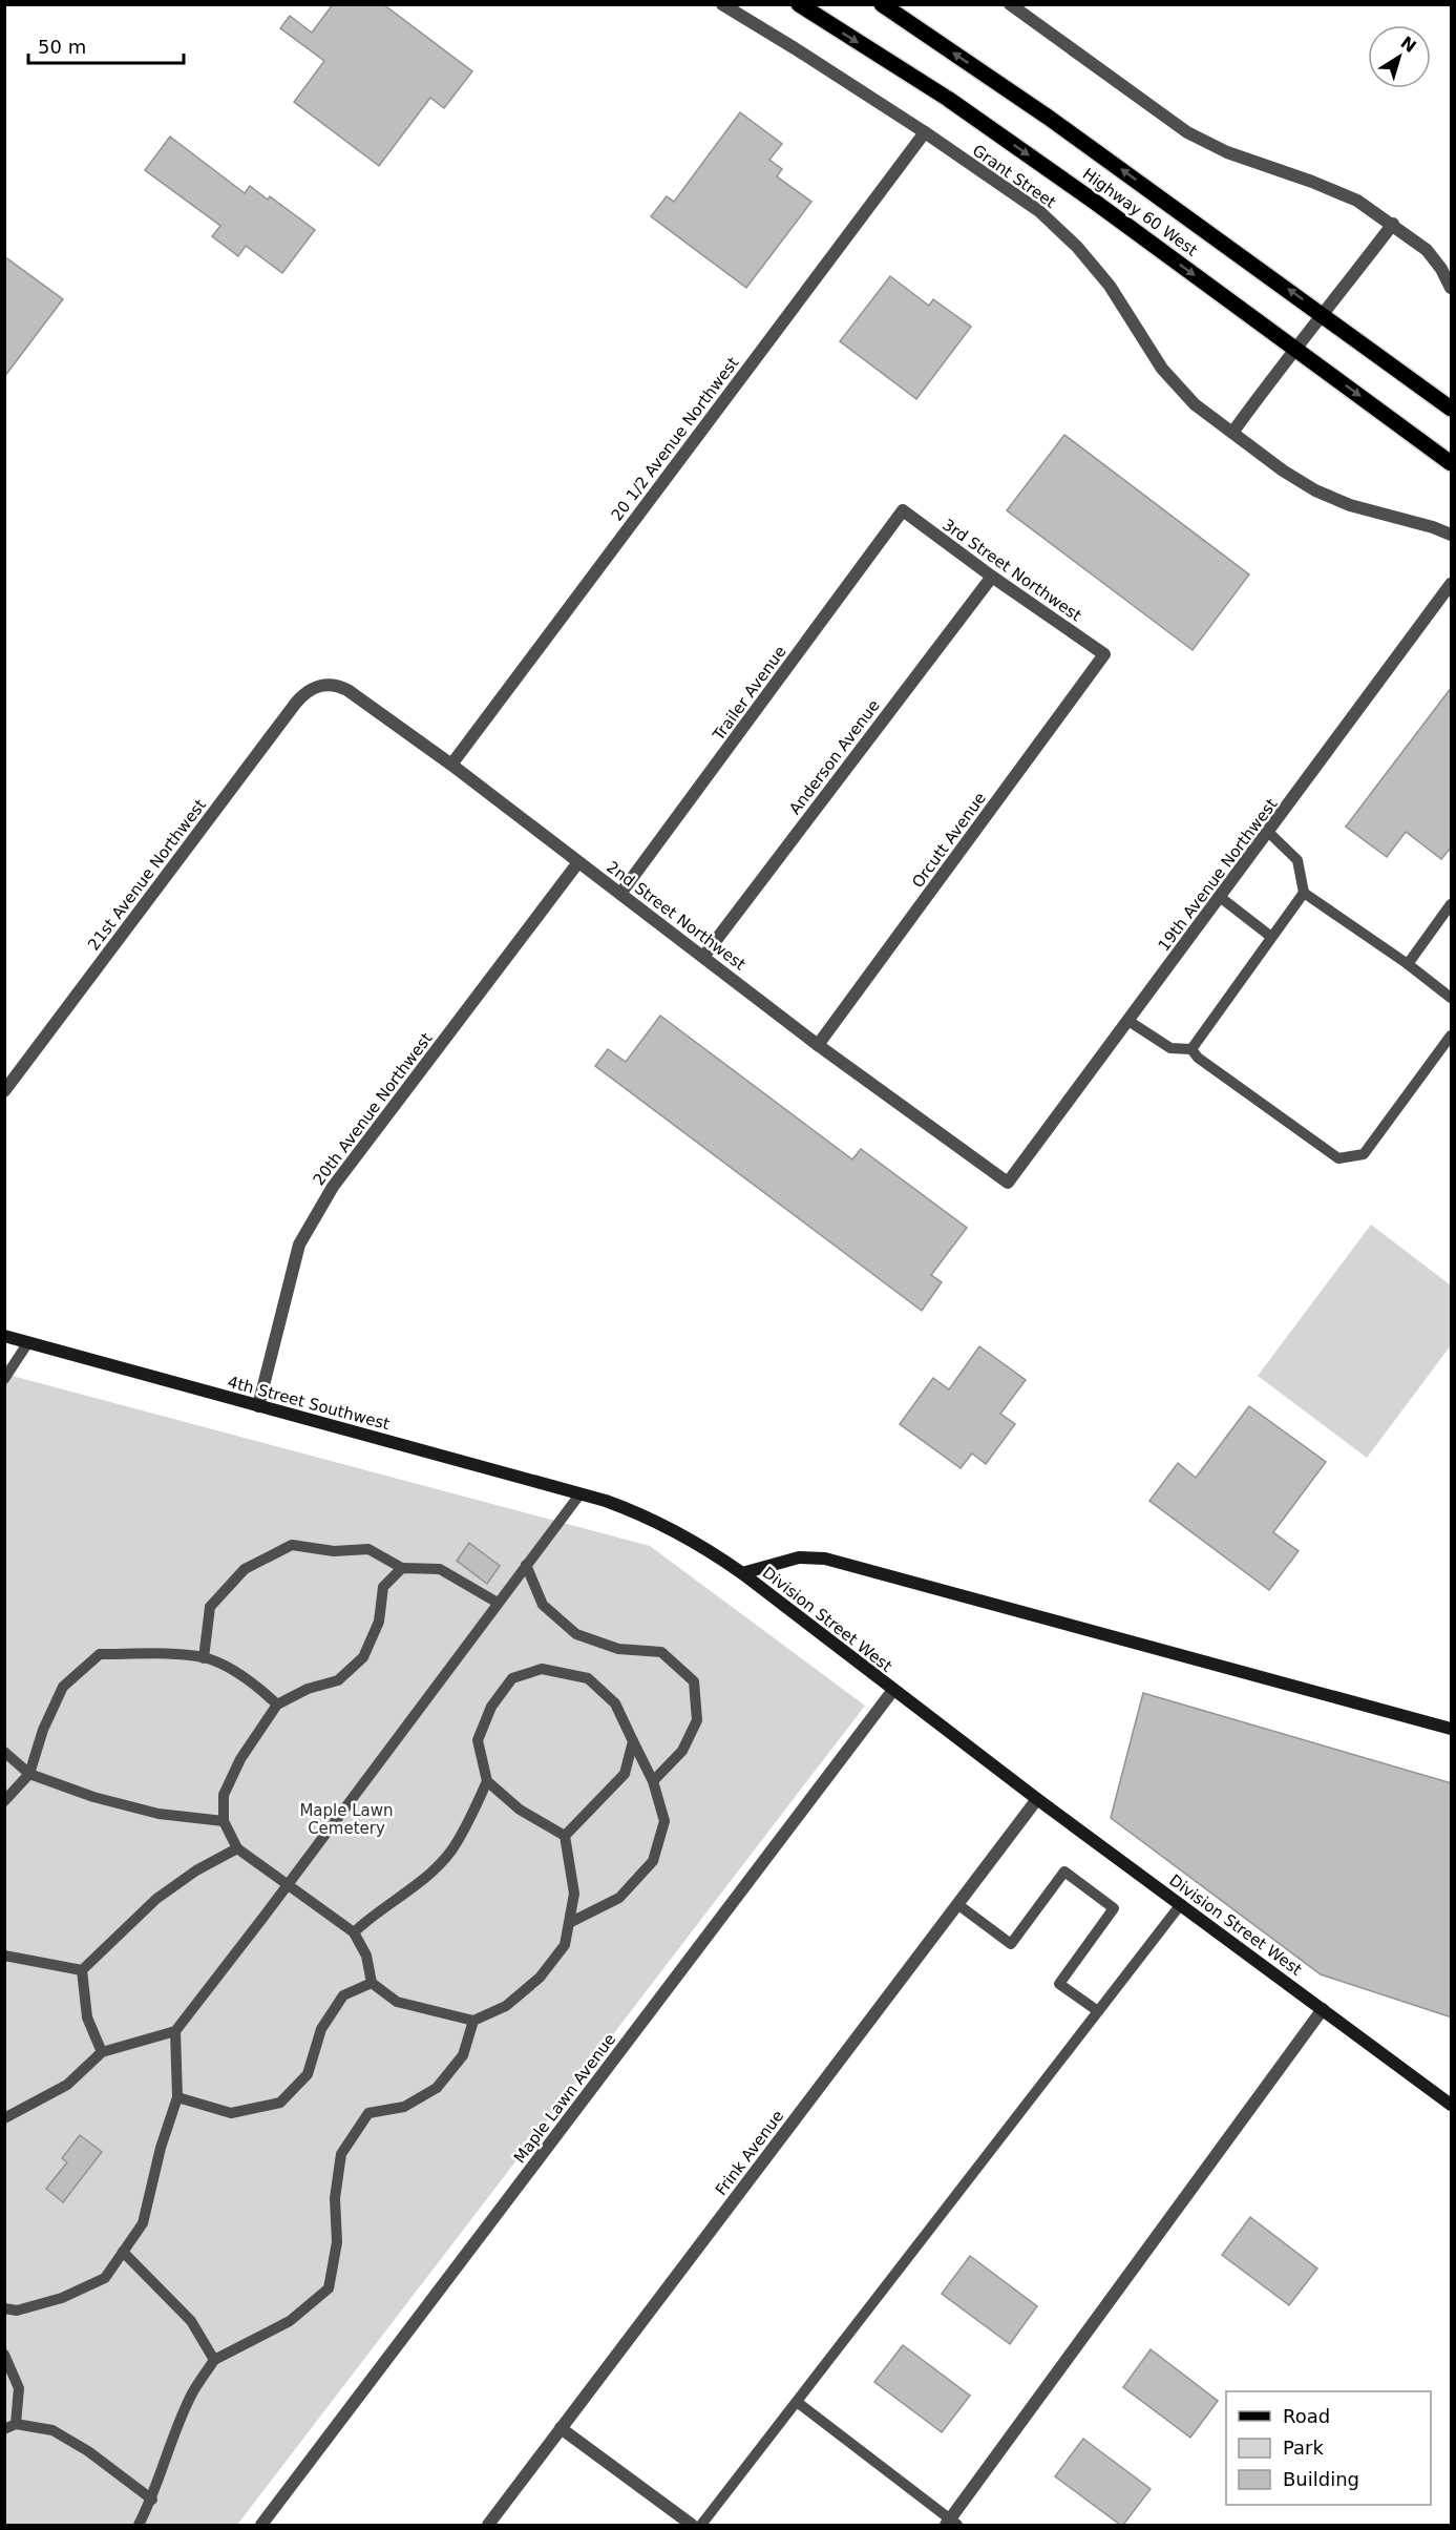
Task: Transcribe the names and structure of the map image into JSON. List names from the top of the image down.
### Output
{
  "streets": {
    "main road": ["Highway 60 West"],
    "street": [
      "Grant Street",
      "20 1/2 Avenue Northwest",
      "3rd Street Northwest",
      "Trailer Avenue",
      "Anderson Avenue",
      "Orcutt Avenue",
      "21st Avenue Northwest",
      "19th Avenue Northwest",
      "2nd Street Northwest",
      "20th Avenue Northwest",
      "4th Street Southwest",
      "Division Street West",
      "Maple Lawn Avenue",
      "Frink Avenue"
    ]
  },
  "crossings": [
    ["Grant Street", "20 1/2 Avenue Northwest"],
    ["20 1/2 Avenue Northwest", "2nd Street Northwest"],
    ["3rd Street Northwest", "Trailer Avenue"],
    ["3rd Street Northwest", "Anderson Avenue"],
    ["3rd Street Northwest", "Orcutt Avenue"],
    ["Trailer Avenue", "2nd Street Northwest"],
    ["Anderson Avenue", "2nd Street Northwest"],
    ["Orcutt Avenue", "2nd Street Northwest"],
    ["21st Avenue Northwest", "2nd Street Northwest"],
    ["19th Avenue Northwest", "2nd Street Northwest"],
    ["2nd Street Northwest", "20th Avenue Northwest"],
    ["20th Avenue Northwest", "4th Street Southwest"],
    ["4th Street Southwest", "Division Street West"],
    ["Division Street West", "Maple Lawn Avenue"],
    ["Division Street West", "Frink Avenue"]
  ],
  "parks": ["Maple Lawn Cemetery"],
  "legend": ["Road", "Park", "Building"],
  "scale_bar": "50 m",
  "north": "top right"
}
